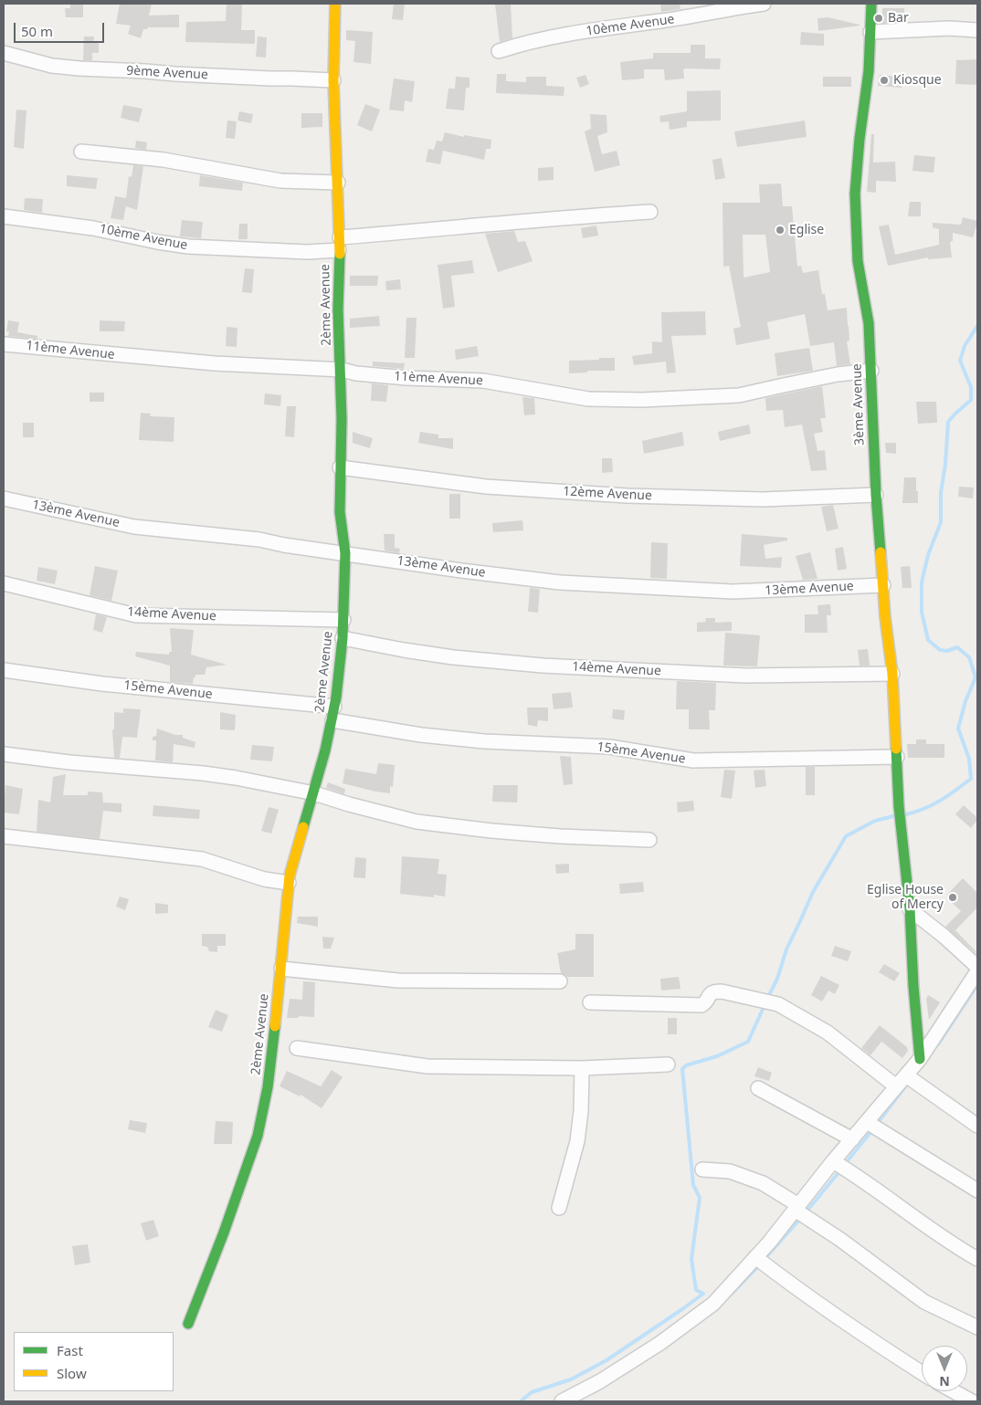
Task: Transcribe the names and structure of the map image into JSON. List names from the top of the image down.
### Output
{
  "streets": {
    "street": [
      "10ème Avenue",
      "9ème Avenue",
      "2ème Avenue",
      "11ème Avenue",
      "3ème Avenue",
      "12ème Avenue",
      "13ème Avenue",
      "14ème Avenue",
      "15ème Avenue"
    ]
  },
  "crossings": [
    ["10ème Avenue", "2ème Avenue"],
    ["9ème Avenue", "2ème Avenue"],
    ["2ème Avenue", "11ème Avenue"],
    ["2ème Avenue", "12ème Avenue"],
    ["2ème Avenue", "13ème Avenue"],
    ["2ème Avenue", "14ème Avenue"],
    ["2ème Avenue", "15ème Avenue"],
    ["11ème Avenue", "3ème Avenue"],
    ["3ème Avenue", "12ème Avenue"],
    ["3ème Avenue", "13ème Avenue"],
    ["3ème Avenue", "14ème Avenue"],
    ["3ème Avenue", "15ème Avenue"]
  ],
  "places": [
    "Bar",
    "Kiosque",
    "Eglise",
    "Eglise House of Mercy"
  ],
  "legend": ["Fast", "Slow"],
  "scale_bar": "50 m",
  "north": "bottom"
}
